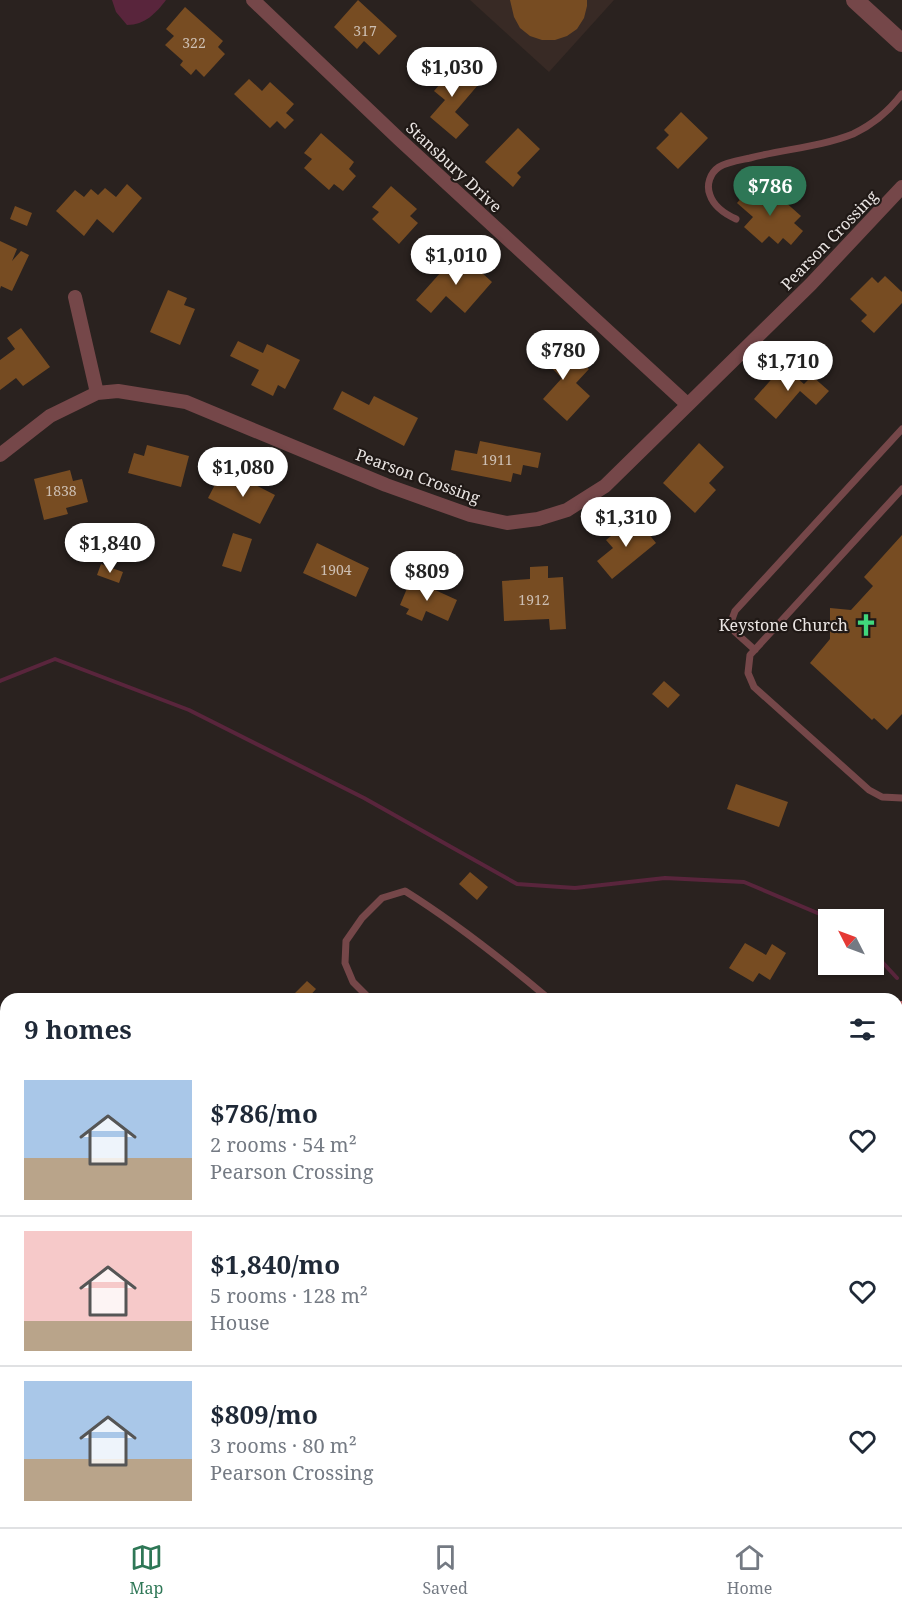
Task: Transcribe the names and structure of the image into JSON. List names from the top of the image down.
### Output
{
  "streets": {
    "street": ["Stansbury Drive", "Pearson Crossing"]
  },
  "crossings": [
    ["Stansbury Drive", "Pearson Crossing"]
  ],
  "places": {
    "church": ["Keystone Church"]
  },
  "house_numbers": [
    "317",
    "322",
    "1911",
    "1838",
    "1904",
    "1912"
  ],
  "north": "top left",
  "page": {
    "price": [
      "$1,030",
      "$786",
      "$1,010",
      "$780",
      "$1,710",
      "$1,080",
      "$1,310",
      "$1,840",
      "$809"
    ],
    "heading": "9 homes",
    "list": [
      {
        "name": "$786/mo",
        "note": "2 rooms · 54 m² · Pearson Crossing"
      },
      {
        "name": "$1,840/mo",
        "note": "5 rooms · 128 m² · House"
      },
      {
        "name": "$809/mo",
        "note": "3 rooms · 80 m² · Pearson Crossing"
      }
    ],
    "tabs": ["Map", "Saved", "Home"]
  }
}
